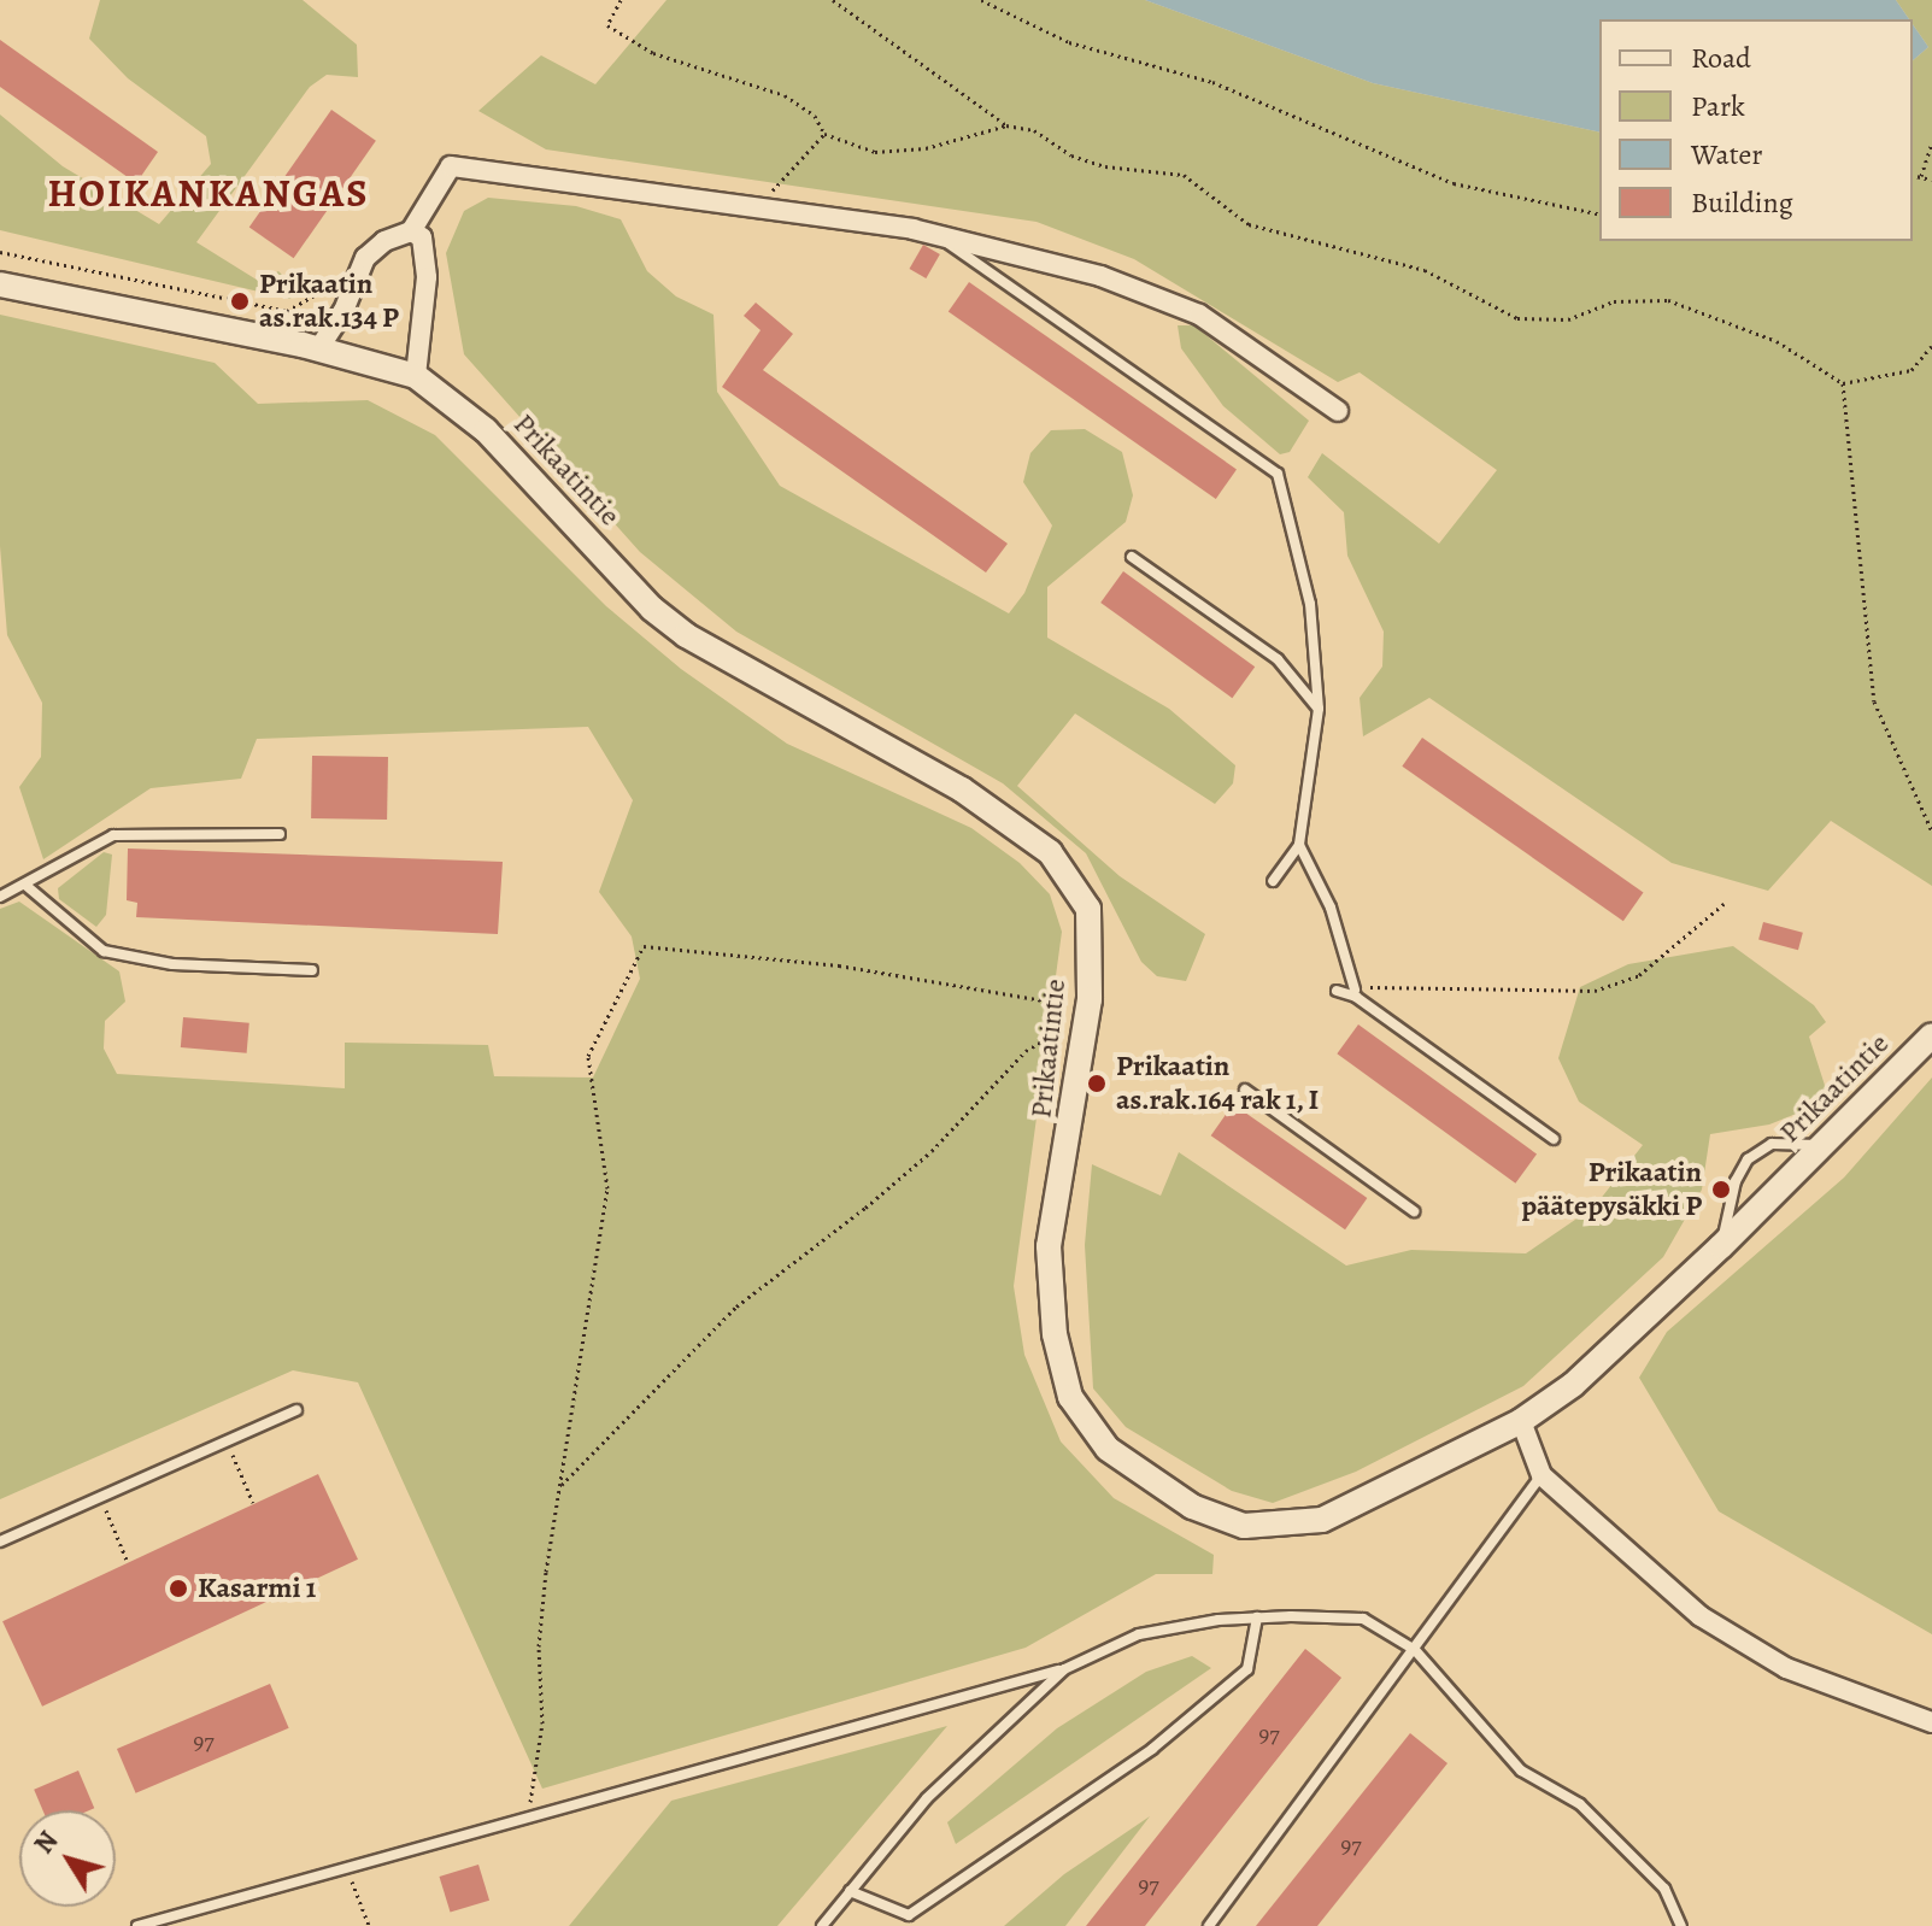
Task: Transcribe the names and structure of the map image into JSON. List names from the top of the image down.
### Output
{
  "streets": {
    "street": ["Prikaatintie"]
  },
  "districts": ["HOIKANKANGAS"],
  "places": [
    "Prikaatin as.rak.134 P",
    "Prikaatin as.rak.164 rak 1, I",
    "Prikaatin päätepysäkki P",
    "Kasarmi 1"
  ],
  "house_numbers": [
    "97",
    "97",
    "97",
    "97"
  ],
  "legend": [
    "Road",
    "Park",
    "Water",
    "Building"
  ],
  "north": "top left"
}
